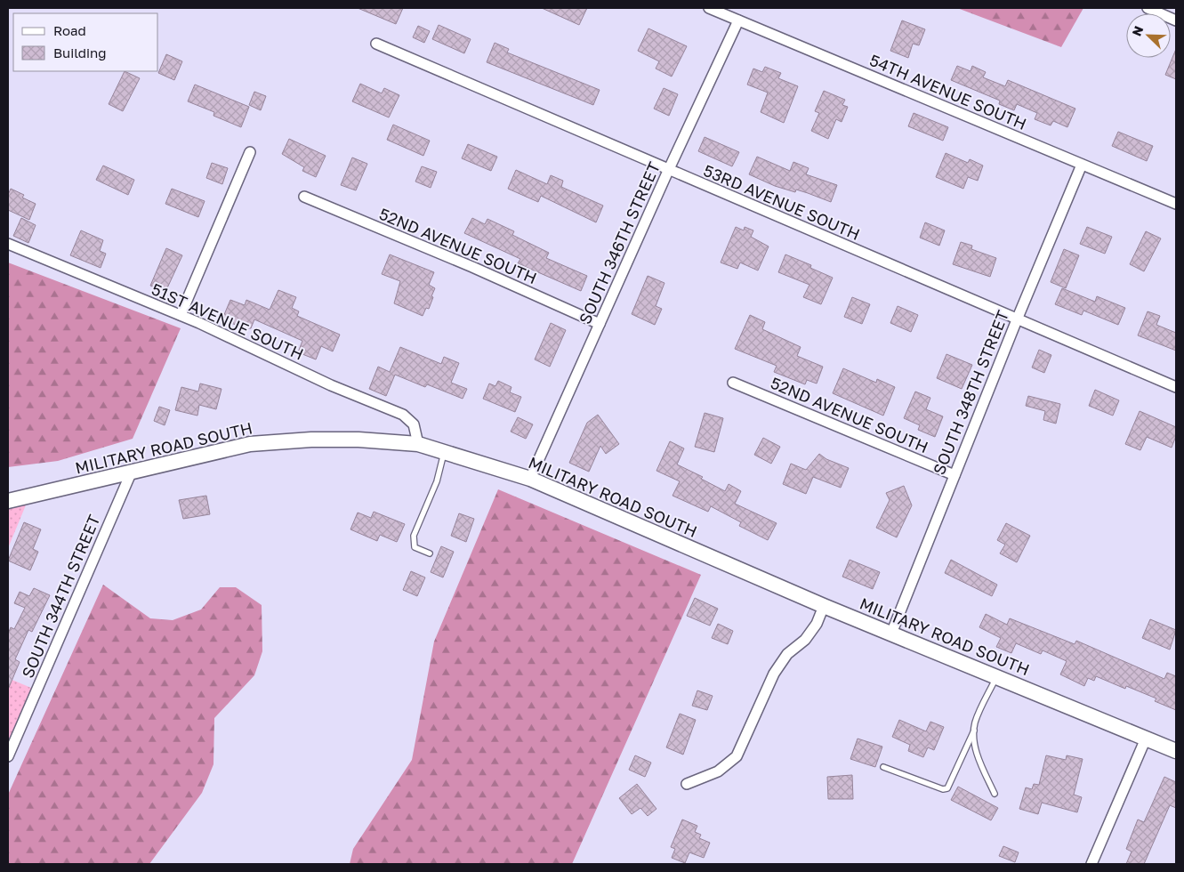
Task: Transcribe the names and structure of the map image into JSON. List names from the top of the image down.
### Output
{
  "streets": {
    "main road": ["MILITARY ROAD SOUTH"],
    "street": [
      "54TH AVENUE SOUTH",
      "53RD AVENUE SOUTH",
      "SOUTH 346TH STREET",
      "52ND AVENUE SOUTH",
      "51ST AVENUE SOUTH",
      "SOUTH 348TH STREET",
      "SOUTH 344TH STREET"
    ]
  },
  "crossings": [
    ["54TH AVENUE SOUTH", "SOUTH 346TH STREET"],
    ["54TH AVENUE SOUTH", "SOUTH 348TH STREET"],
    ["53RD AVENUE SOUTH", "SOUTH 346TH STREET"],
    ["53RD AVENUE SOUTH", "SOUTH 348TH STREET"],
    ["SOUTH 346TH STREET", "52ND AVENUE SOUTH"],
    ["SOUTH 346TH STREET", "MILITARY ROAD SOUTH"],
    ["52ND AVENUE SOUTH", "SOUTH 348TH STREET"],
    ["51ST AVENUE SOUTH", "MILITARY ROAD SOUTH"],
    ["SOUTH 348TH STREET", "MILITARY ROAD SOUTH"],
    ["MILITARY ROAD SOUTH", "SOUTH 344TH STREET"]
  ],
  "legend": ["Road", "Building"],
  "north": "top left"
}
